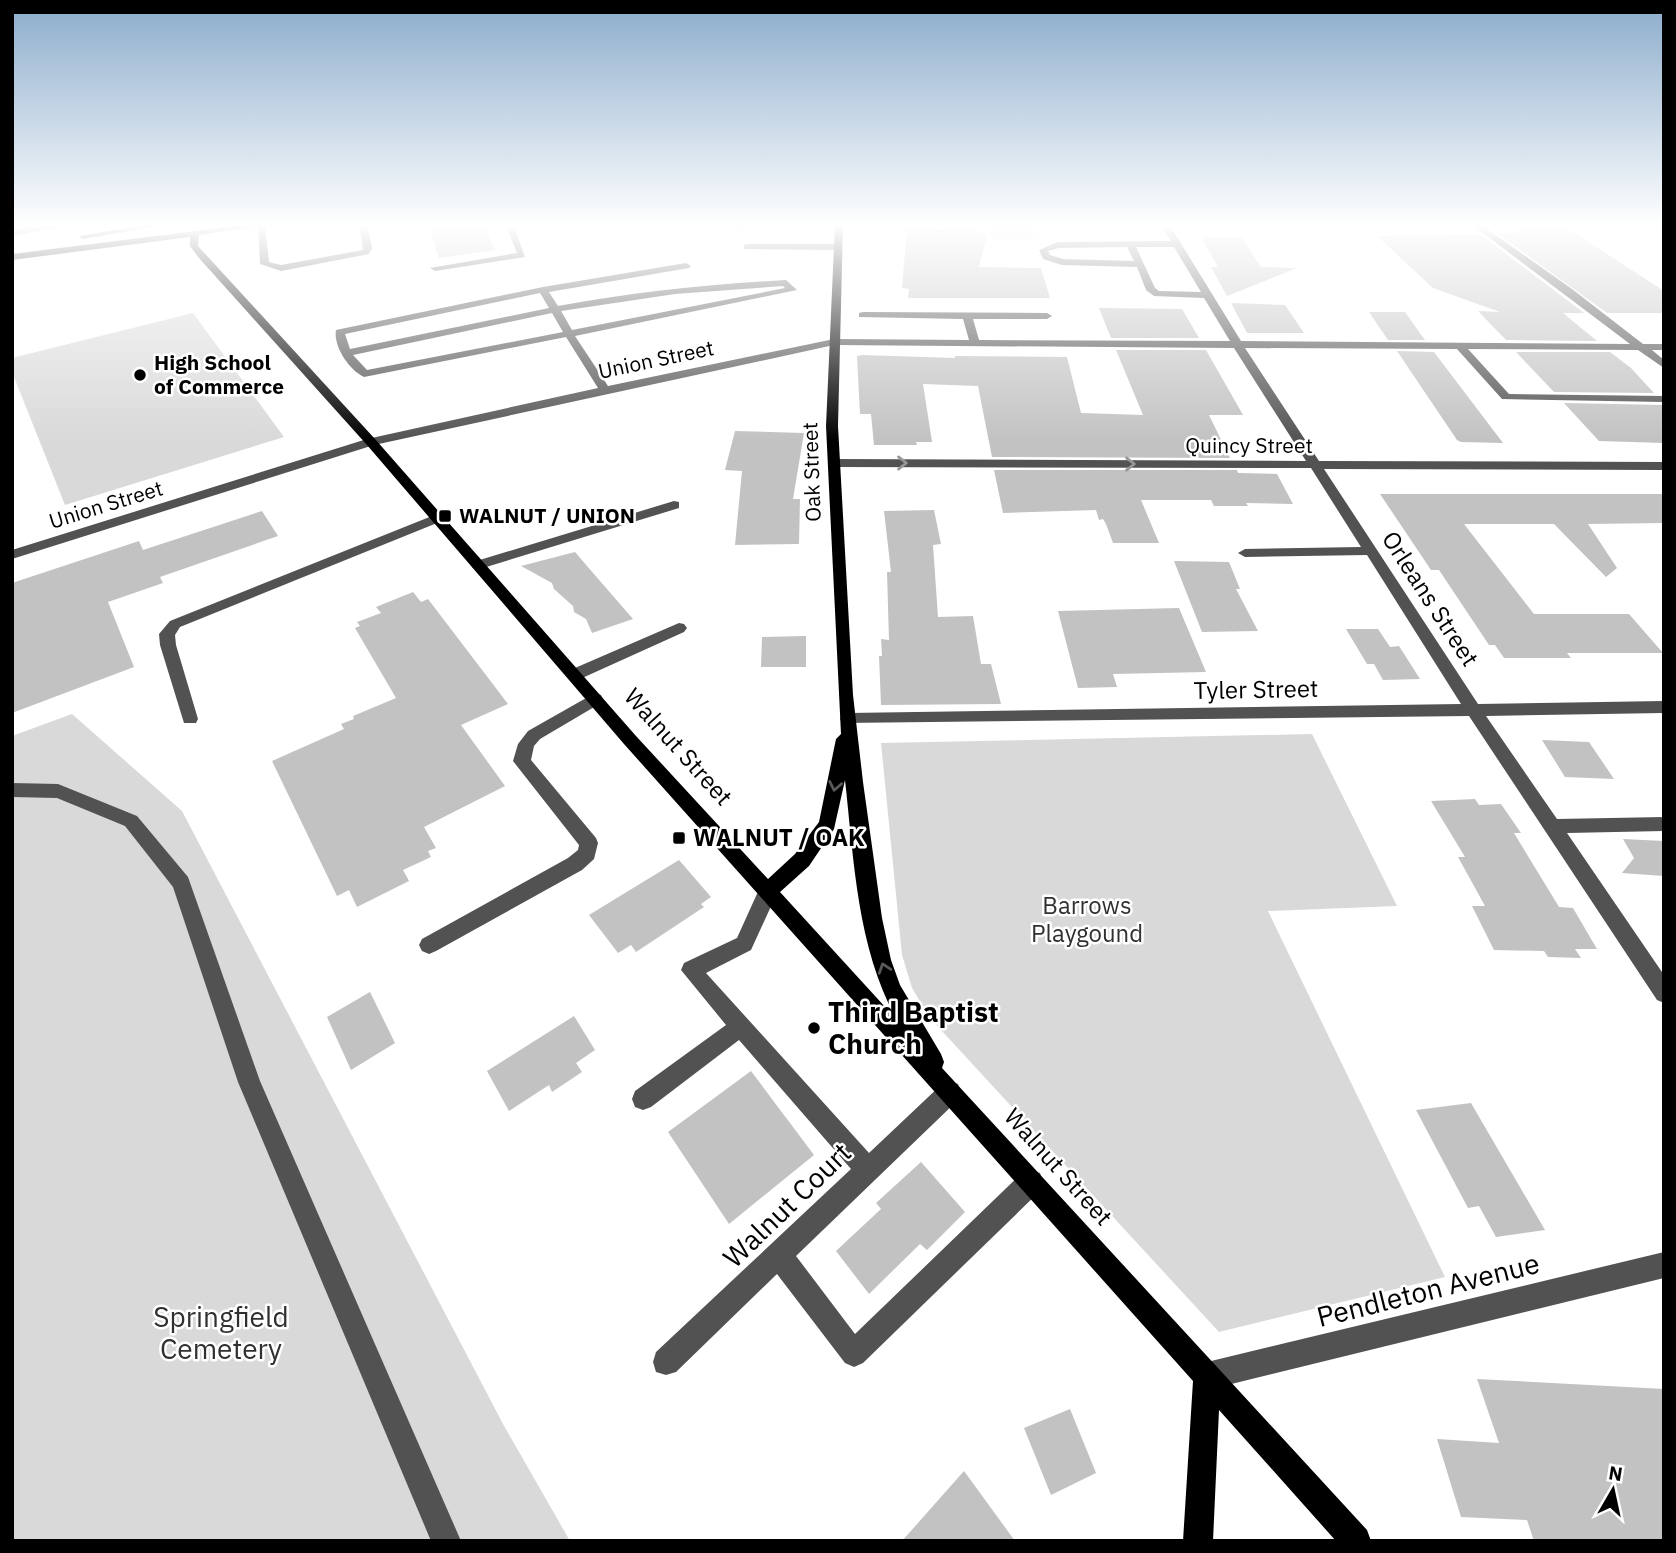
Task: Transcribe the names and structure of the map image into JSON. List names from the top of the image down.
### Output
{
  "streets": {
    "main road": ["Oak Street", "Walnut Street"],
    "street": [
      "Union Street",
      "Quincy Street",
      "Orleans Street",
      "Tyler Street",
      "Walnut Court",
      "Pendleton Avenue"
    ]
  },
  "crossings": [
    ["Union Street", "Oak Street"],
    ["Union Street", "Orleans Street"],
    ["Union Street", "Walnut Street"],
    ["Quincy Street", "Oak Street"],
    ["Quincy Street", "Orleans Street"],
    ["Oak Street", "Tyler Street"],
    ["Oak Street", "Walnut Street"],
    ["Oak Street", "Walnut Court"],
    ["Orleans Street", "Tyler Street"],
    ["Walnut Street", "Walnut Court"],
    ["Walnut Street", "Pendleton Avenue"]
  ],
  "parks": ["Barrows Playgound", "Springfield Cemetery"],
  "places": {
    "other": ["High School of Commerce", "Third Baptist Church"],
    "transit": ["WALNUT / UNION", "WALNUT / OAK"]
  },
  "north": "top"
}
